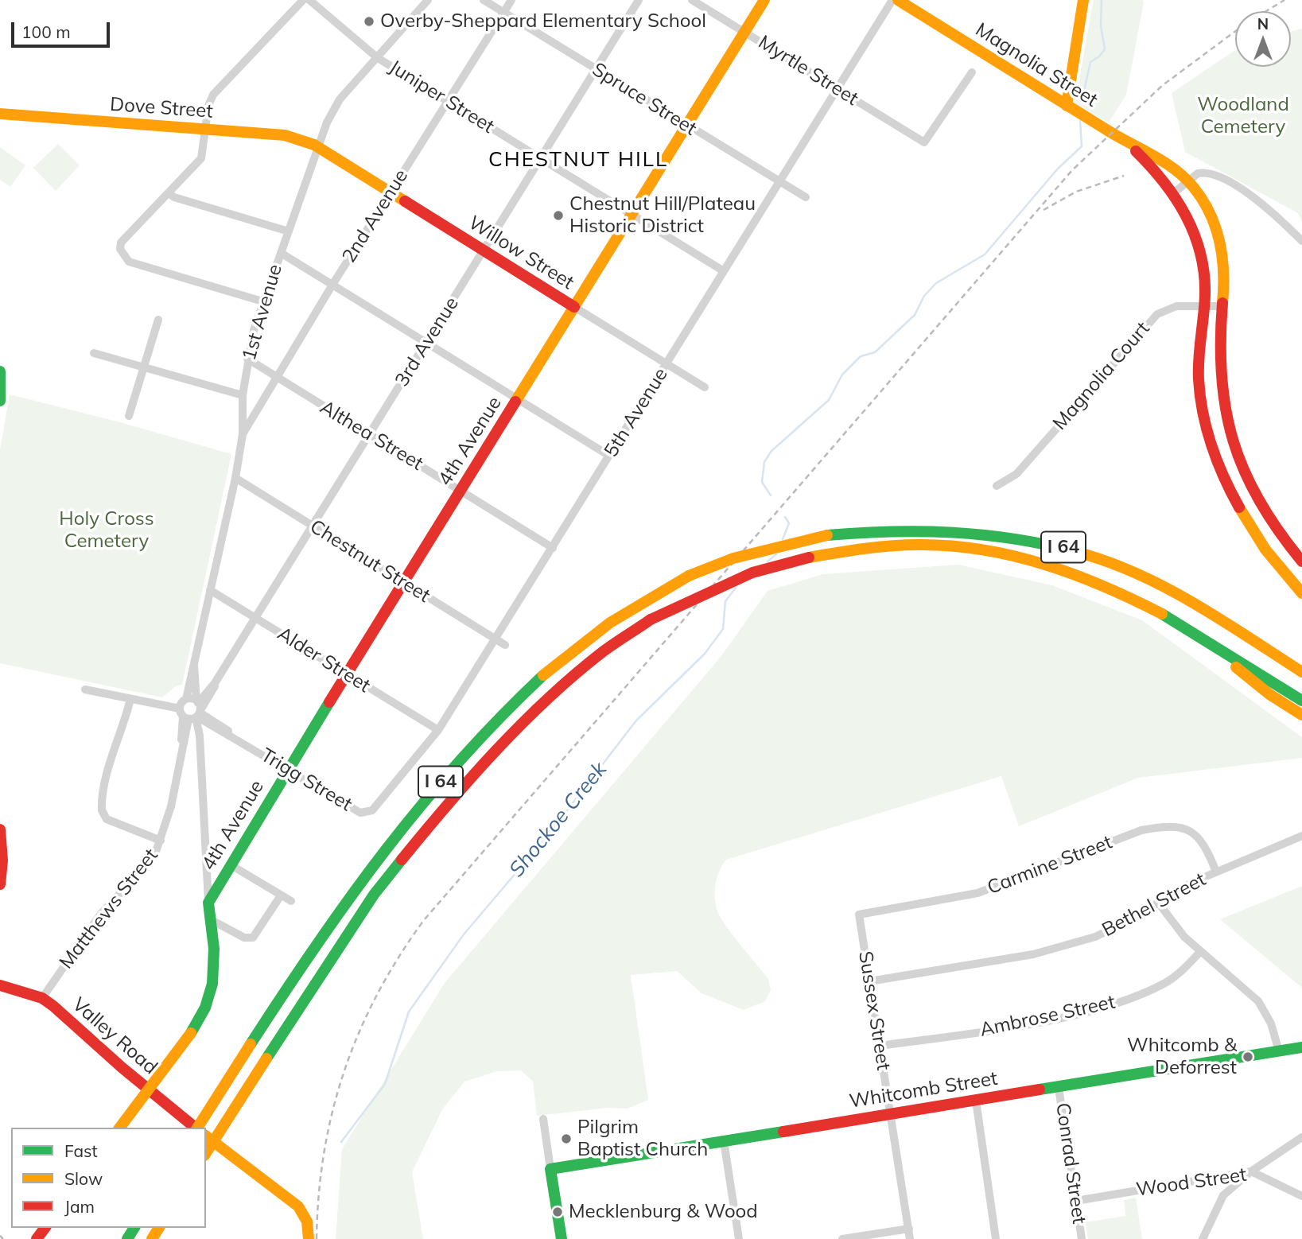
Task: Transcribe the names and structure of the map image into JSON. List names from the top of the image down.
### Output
{
  "streets": {
    "main road": [
      "Magnolia Street",
      "Dove Street",
      "Willow Street",
      "4th Avenue",
      "I 64",
      "Valley Road",
      "Whitcomb Street"
    ],
    "street": [
      "Myrtle Street",
      "Juniper Street",
      "Spruce Street",
      "2nd Avenue",
      "1st Avenue",
      "3rd Avenue",
      "Magnolia Court",
      "5th Avenue",
      "Althea Street",
      "Chestnut Street",
      "Alder Street",
      "Trigg Street",
      "Carmine Street",
      "Bethel Street",
      "Matthews Street",
      "Sussex Street",
      "Ambrose Street",
      "Conrad Street",
      "Wood Street"
    ]
  },
  "crossings": [
    ["Magnolia Street", "Magnolia Court"],
    ["Myrtle Street", "5th Avenue"],
    ["Myrtle Street", "4th Avenue"],
    ["Juniper Street", "2nd Avenue"],
    ["Juniper Street", "1st Avenue"],
    ["Juniper Street", "3rd Avenue"],
    ["Juniper Street", "5th Avenue"],
    ["Juniper Street", "4th Avenue"],
    ["Spruce Street", "2nd Avenue"],
    ["Spruce Street", "3rd Avenue"],
    ["Spruce Street", "5th Avenue"],
    ["Spruce Street", "4th Avenue"],
    ["Dove Street", "Willow Street"],
    ["Dove Street", "1st Avenue"],
    ["2nd Avenue", "Willow Street"],
    ["2nd Avenue", "1st Avenue"],
    ["2nd Avenue", "Althea Street"],
    ["Willow Street", "1st Avenue"],
    ["Willow Street", "3rd Avenue"],
    ["Willow Street", "5th Avenue"],
    ["Willow Street", "4th Avenue"],
    ["1st Avenue", "3rd Avenue"],
    ["1st Avenue", "Althea Street"],
    ["1st Avenue", "Chestnut Street"],
    ["1st Avenue", "Alder Street"],
    ["1st Avenue", "Trigg Street"],
    ["1st Avenue", "Matthews Street"],
    ["3rd Avenue", "Althea Street"],
    ["3rd Avenue", "Chestnut Street"],
    ["3rd Avenue", "Alder Street"],
    ["3rd Avenue", "Trigg Street"],
    ["3rd Avenue", "Matthews Street"],
    ["5th Avenue", "Althea Street"],
    ["5th Avenue", "Chestnut Street"],
    ["5th Avenue", "Alder Street"],
    ["5th Avenue", "Trigg Street"],
    ["Althea Street", "4th Avenue"],
    ["4th Avenue", "Chestnut Street"],
    ["4th Avenue", "Alder Street"],
    ["4th Avenue", "Trigg Street"],
    ["Trigg Street", "Matthews Street"],
    ["Carmine Street", "Bethel Street"],
    ["Carmine Street", "Sussex Street"],
    ["Bethel Street", "Sussex Street"],
    ["Matthews Street", "Valley Road"],
    ["Sussex Street", "Ambrose Street"],
    ["Sussex Street", "Whitcomb Street"],
    ["Whitcomb Street", "Conrad Street"],
    ["Conrad Street", "Wood Street"]
  ],
  "districts": ["CHESTNUT HILL"],
  "water": ["Shockoe Creek"],
  "parks": ["Woodland Cemetery", "Holy Cross Cemetery"],
  "places": [
    "Overby-Sheppard Elementary School",
    "Chestnut Hill/Plateau Historic District",
    "Whitcomb & Deforrest",
    "Pilgrim Baptist Church",
    "Mecklenburg & Wood"
  ],
  "legend": ["Fast", "Slow", "Jam"],
  "scale_bar": "100 m",
  "north": "top"
}
